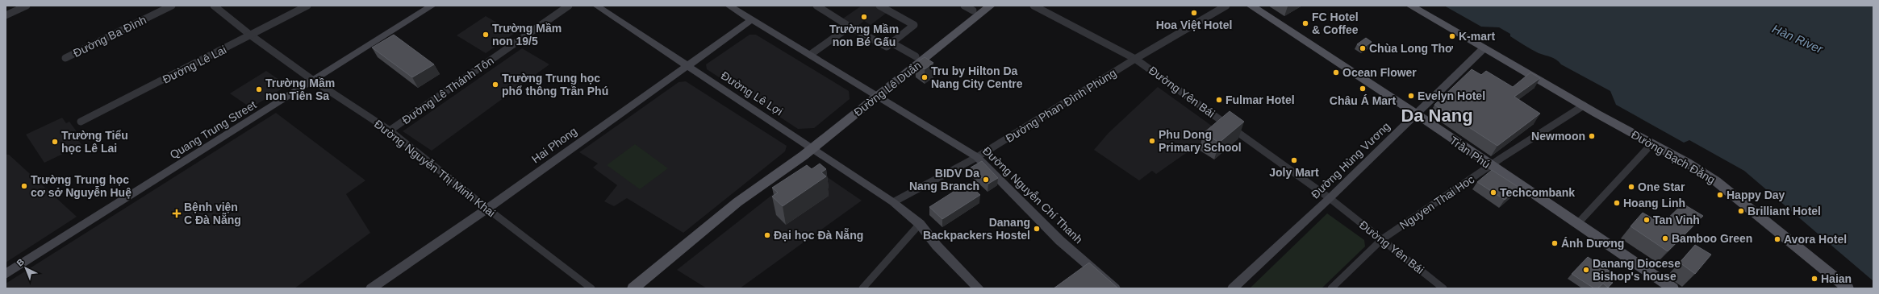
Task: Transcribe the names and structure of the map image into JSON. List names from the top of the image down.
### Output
{
  "streets": {
    "main road": ["Đường Lê Duẩn", "Trần Phú", "Đường Bạch Đằng"],
    "street": [
      "Đường Ba Đình",
      "Đường Lê Lai",
      "Đường Lê Thánh Tôn",
      "Đường Yên Bái",
      "Đường Lê Lợi",
      "Đường Phan Đình Phùng",
      "Quang Trung Street",
      "Hai Phong",
      "Đường Hùng Vương",
      "Đường Nguyễn Thị Minh Khai",
      "Đường Nguyễn Chí Thanh",
      "Nguyen Thai Hoc"
    ]
  },
  "crossings": [
    ["Đường Lê Lai", "Đường Nguyễn Thị Minh Khai"],
    ["Đường Lê Duẩn", "Đường Lê Lợi"],
    ["Đường Lê Duẩn", "Đường Nguyễn Chí Thanh"],
    ["Đường Lê Thánh Tôn", "Đường Nguyễn Thị Minh Khai"],
    ["Đường Yên Bái", "Đường Phan Đình Phùng"],
    ["Đường Yên Bái", "Đường Hùng Vương"],
    ["Đường Yên Bái", "Nguyen Thai Hoc"],
    ["Đường Lê Lợi", "Đường Phan Đình Phùng"],
    ["Đường Lê Lợi", "Hai Phong"],
    ["Đường Phan Đình Phùng", "Đường Nguyễn Chí Thanh"],
    ["Quang Trung Street", "Đường Nguyễn Thị Minh Khai"],
    ["Hai Phong", "Đường Nguyễn Thị Minh Khai"],
    ["Hai Phong", "Đường Nguyễn Chí Thanh"],
    ["Trần Phú", "Đường Hùng Vương"],
    ["Trần Phú", "Nguyen Thai Hoc"],
    ["Đường Bạch Đằng", "Đường Hùng Vương"],
    ["Đường Bạch Đằng", "Nguyen Thai Hoc"]
  ],
  "districts": ["Da Nang"],
  "water": ["Hàn River"],
  "places": {
    "other": [
      "Hoa Việt Hotel",
      "Trường Mầm non Bé Gấu",
      "FC Hotel & Coffee",
      "Trường Mầm non 19/5",
      "K-mart",
      "Chùa Long Thơ",
      "Ocean Flower",
      "Tru by Hilton Da Nang City Centre",
      "Trường Trung học phổ thông Trần Phú",
      "Châu Á Mart",
      "Trường Mầm non Tiên Sa",
      "Evelyn Hotel",
      "Fulmar Hotel",
      "Newmoon",
      "Phu Dong Primary School",
      "Trường Tiểu học Lê Lai",
      "Joly Mart",
      "BIDV Da Nang Branch",
      "Trường Trung học cơ sở Nguyễn Huệ",
      "One Star",
      "Techcombank",
      "Happy Day",
      "Hoang Linh",
      "Brilliant Hotel",
      "Tan Vinh",
      "Danang Backpackers Hostel",
      "Đại học Đà Nẵng",
      "Bamboo Green",
      "Avora Hotel",
      "Ánh Dương",
      "Danang Diocese Bishop's house",
      "Haian"
    ],
    "health": ["Bệnh viện C Đà Nẵng"]
  },
  "north": "top left"
}
